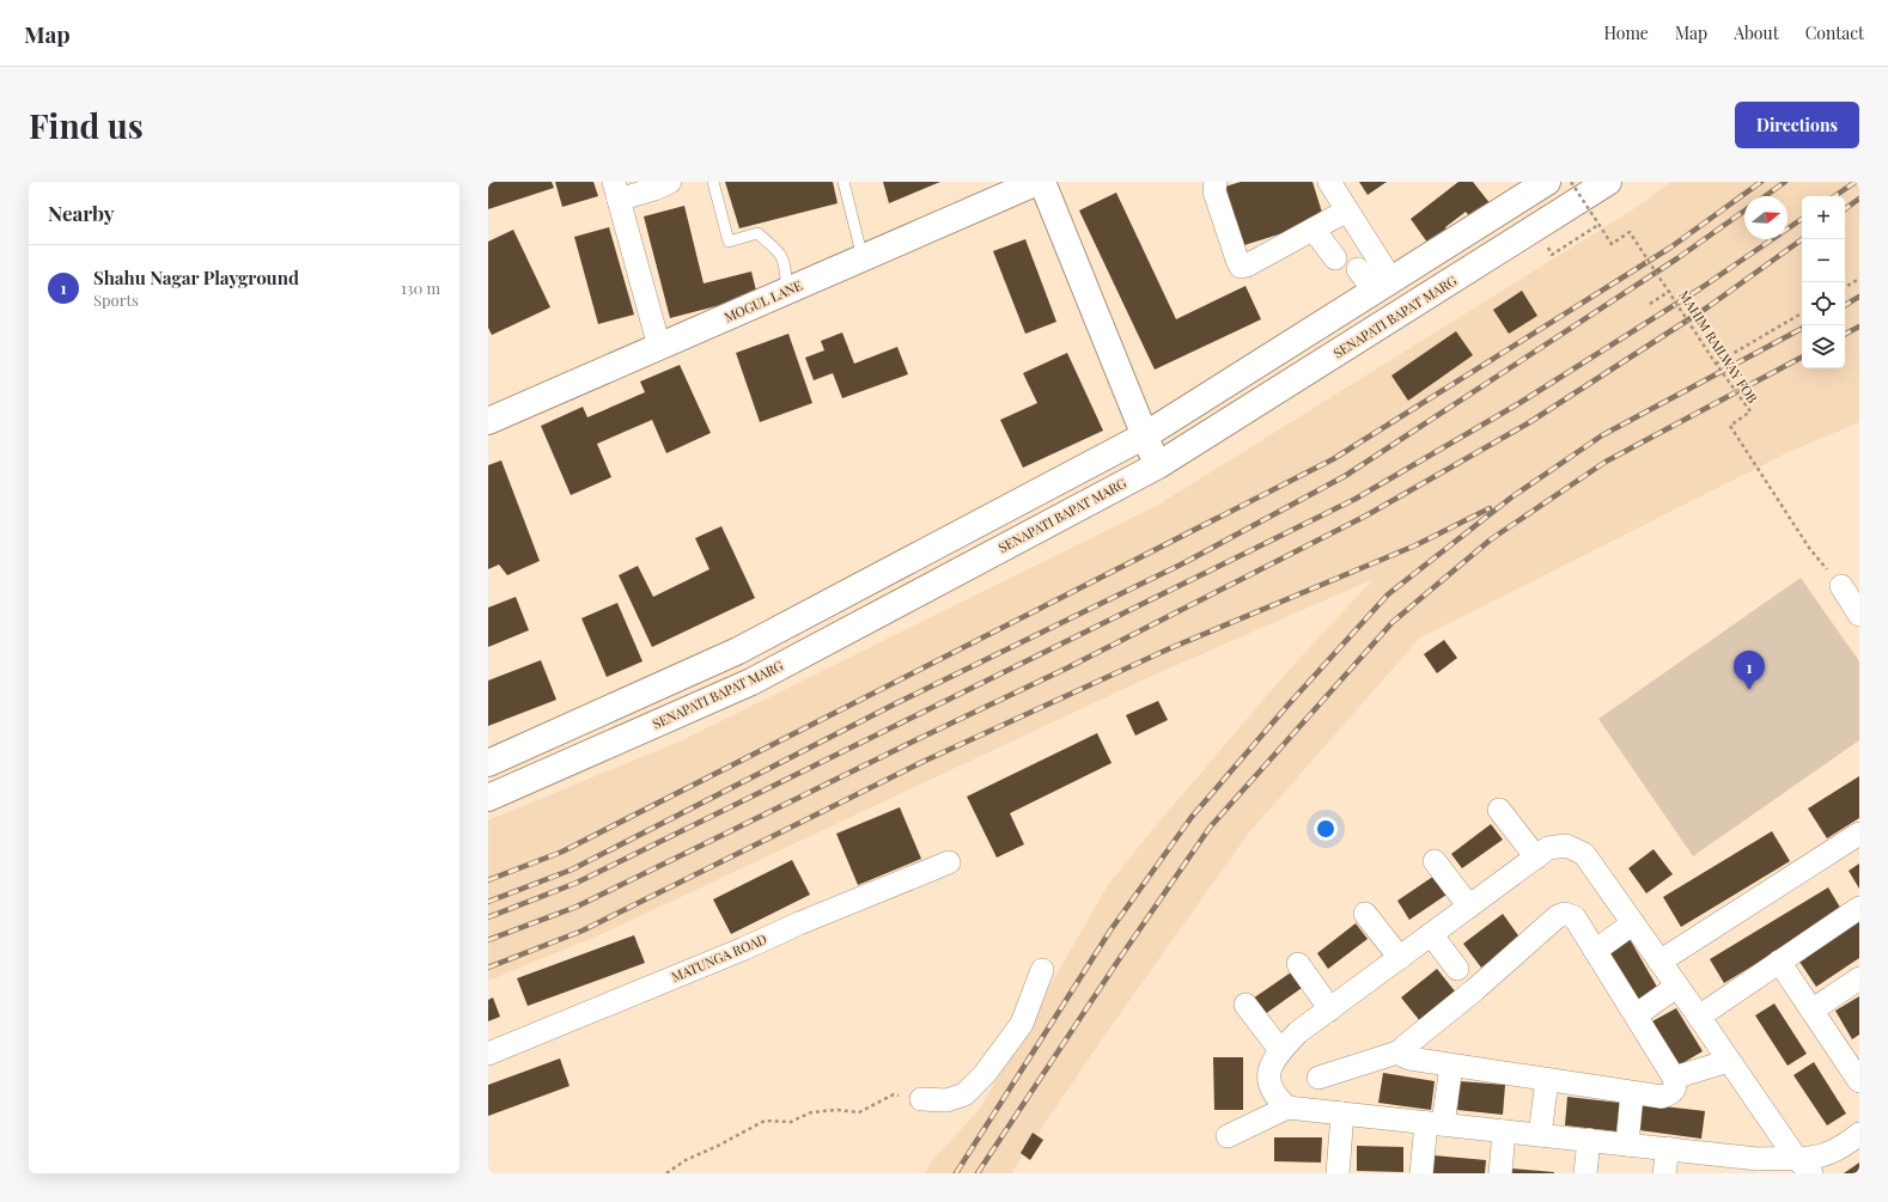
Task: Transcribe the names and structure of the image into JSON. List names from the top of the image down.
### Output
{
  "streets": {
    "main road": ["MOGUL LANE", "SENAPATI BAPAT MARG"],
    "street": ["MATUNGA ROAD"],
    "path": ["MAHIM RAILWAY FOB"]
  },
  "north": "right",
  "page": {
    "header": "Map",
    "nav": [
      "Home",
      "Map",
      "About",
      "Contact"
    ],
    "buttons": "Directions",
    "title": "Find us",
    "heading": "Nearby",
    "map_buttons": ["+", "−"],
    "list": [
      {
        "mark": "1",
        "name": "Shahu Nagar Playground",
        "note": "Sports",
        "value": "130 m"
      }
    ],
    "pins": "1"
  }
}
